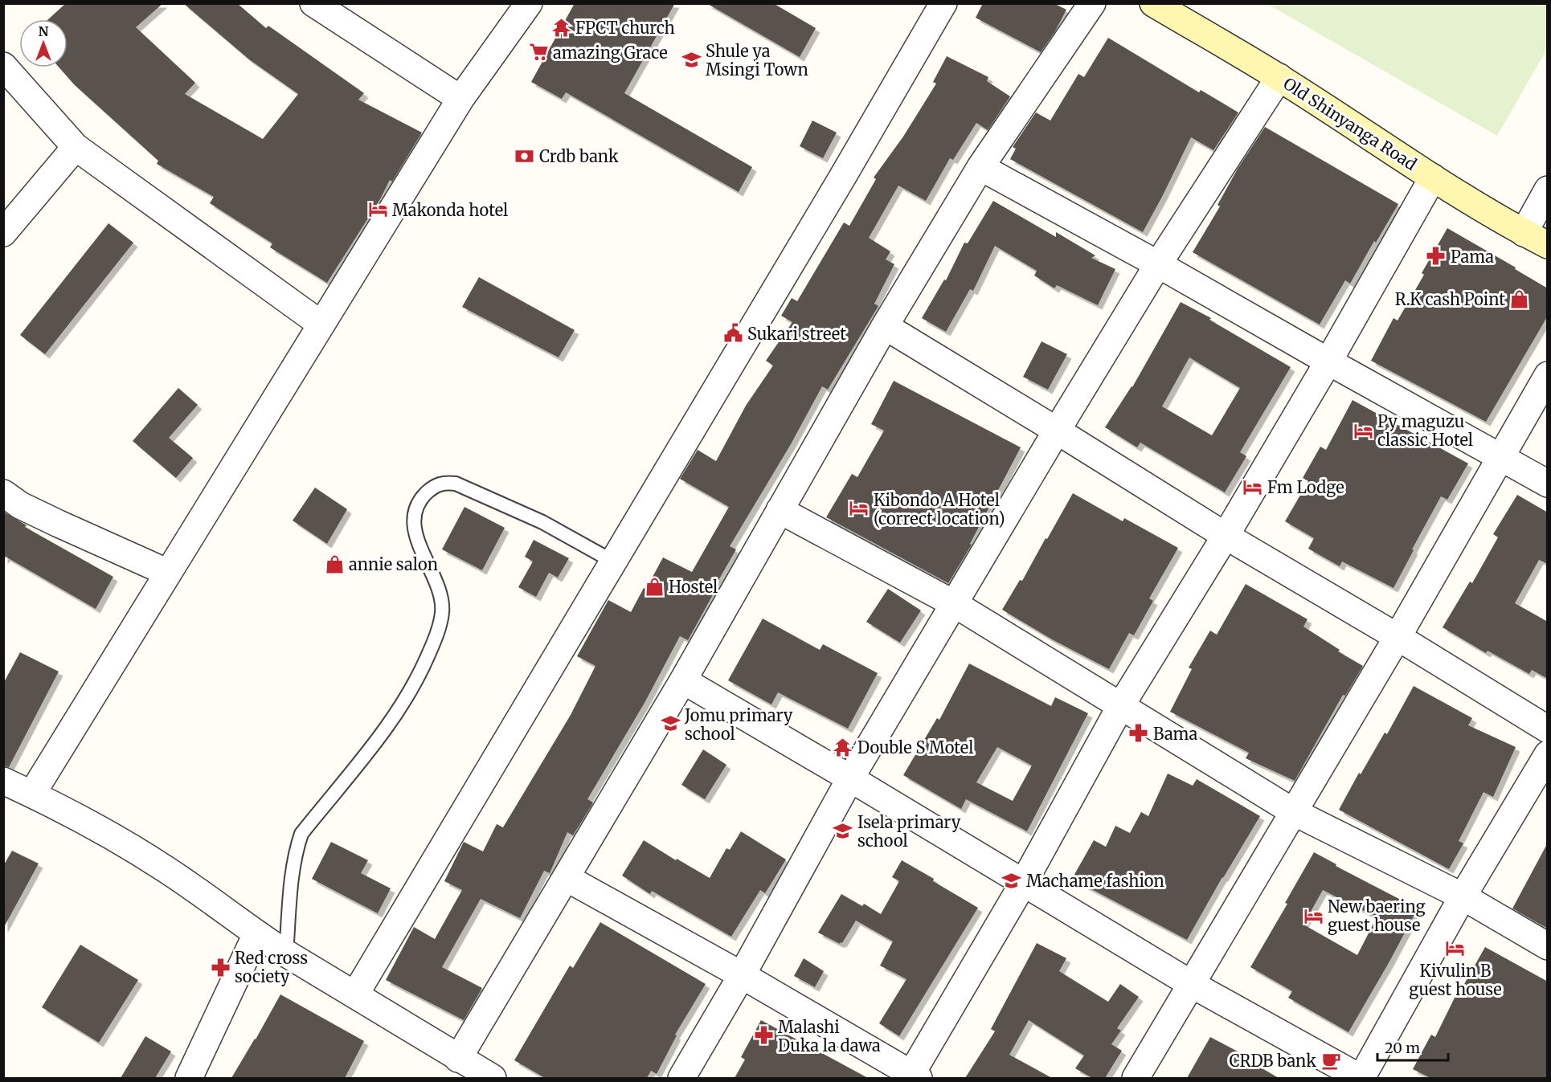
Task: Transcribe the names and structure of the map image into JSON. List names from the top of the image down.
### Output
{
  "streets": {
    "main road": ["Old Shinyanga Road"]
  },
  "places": {
    "temple": ["FPCT church", "Double S Motel"],
    "supermarket": ["amazing Grace"],
    "school or university": [
      "Shule ya Msingi Town",
      "Jomu primary school",
      "Isela primary school",
      "Machame fashion"
    ],
    "bank": ["Crdb bank"],
    "hotel": [
      "Makonda hotel",
      "Py maguzu classic Hotel",
      "Fm Lodge",
      "Kibondo A Hotel (correct location)",
      "New baering guest house",
      "Kivulin B guest house"
    ],
    "pharmacy": [
      "Pama",
      "Bama",
      "Red cross society",
      "Malashi Duka la dawa"
    ],
    "shop": ["R.K cash Point", "annie salon", "Hostel"],
    "public building": ["Sukari street"],
    "cafe": ["CRDB bank"]
  },
  "scale_bar": "20 m",
  "north": "top"
}
